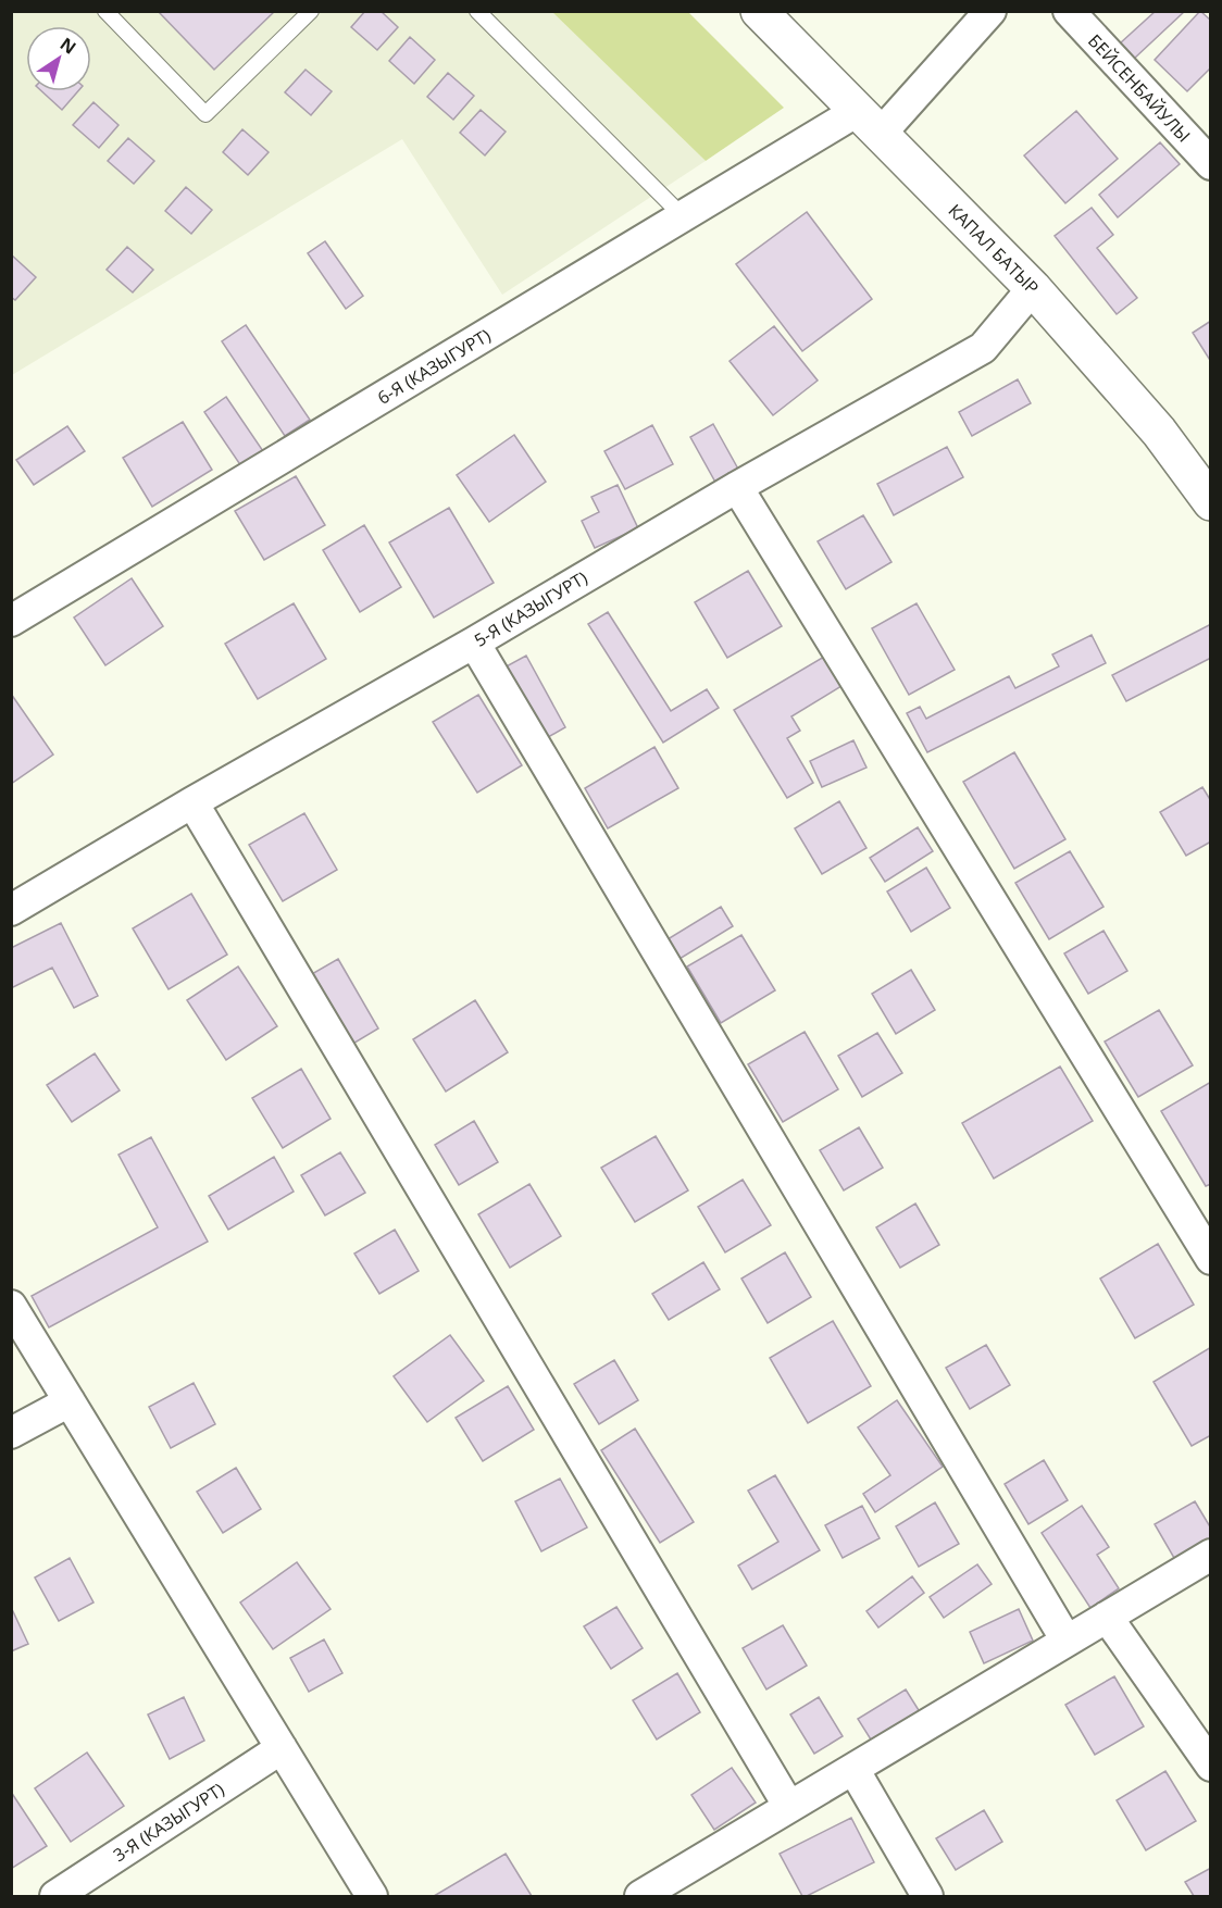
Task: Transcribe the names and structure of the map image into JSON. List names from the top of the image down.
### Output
{
  "streets": {
    "main road": ["КАПАЛ БАТЫР"],
    "street": [
      "БЕЙСЕНБАЙУЛЫ",
      "6-Я (КАЗЫГУРТ)",
      "5-Я (КАЗЫГУРТ)",
      "3-Я (КАЗЫГУРТ)"
    ]
  },
  "crossings": [
    ["КАПАЛ БАТЫР", "6-Я (КАЗЫГУРТ)"],
    ["КАПАЛ БАТЫР", "5-Я (КАЗЫГУРТ)"]
  ],
  "north": "top right"
}
